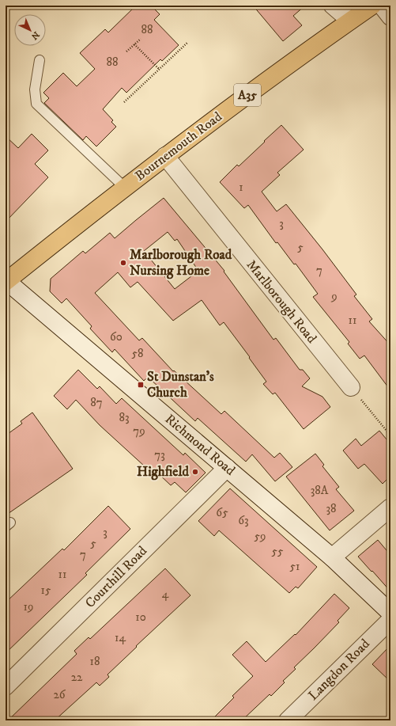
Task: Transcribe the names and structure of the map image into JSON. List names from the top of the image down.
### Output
{
  "streets": {
    "highway": ["A35", "Bournemouth Road"],
    "street": [
      "Marlborough Road",
      "Richmond Road",
      "Courthill Road",
      "Langdon Road"
    ]
  },
  "crossings": [
    ["Bournemouth Road", "Marlborough Road"],
    ["Bournemouth Road", "Richmond Road"],
    ["Richmond Road", "Courthill Road"]
  ],
  "places": {
    "other": ["Marlborough Road Nursing Home", "Highfield"],
    "transit": ["St Dunstan's Church"]
  },
  "house_numbers": [
    "88",
    "88",
    "1",
    "3",
    "5",
    "7",
    "9",
    "11",
    "60",
    "58",
    "87",
    "83",
    "79",
    "73",
    "38A",
    "38",
    "65",
    "63",
    "3",
    "59",
    "5",
    "55",
    "7",
    "51",
    "11",
    "15",
    "4",
    "19",
    "10",
    "14",
    "18",
    "22",
    "26"
  ],
  "north": "bottom right"
}
